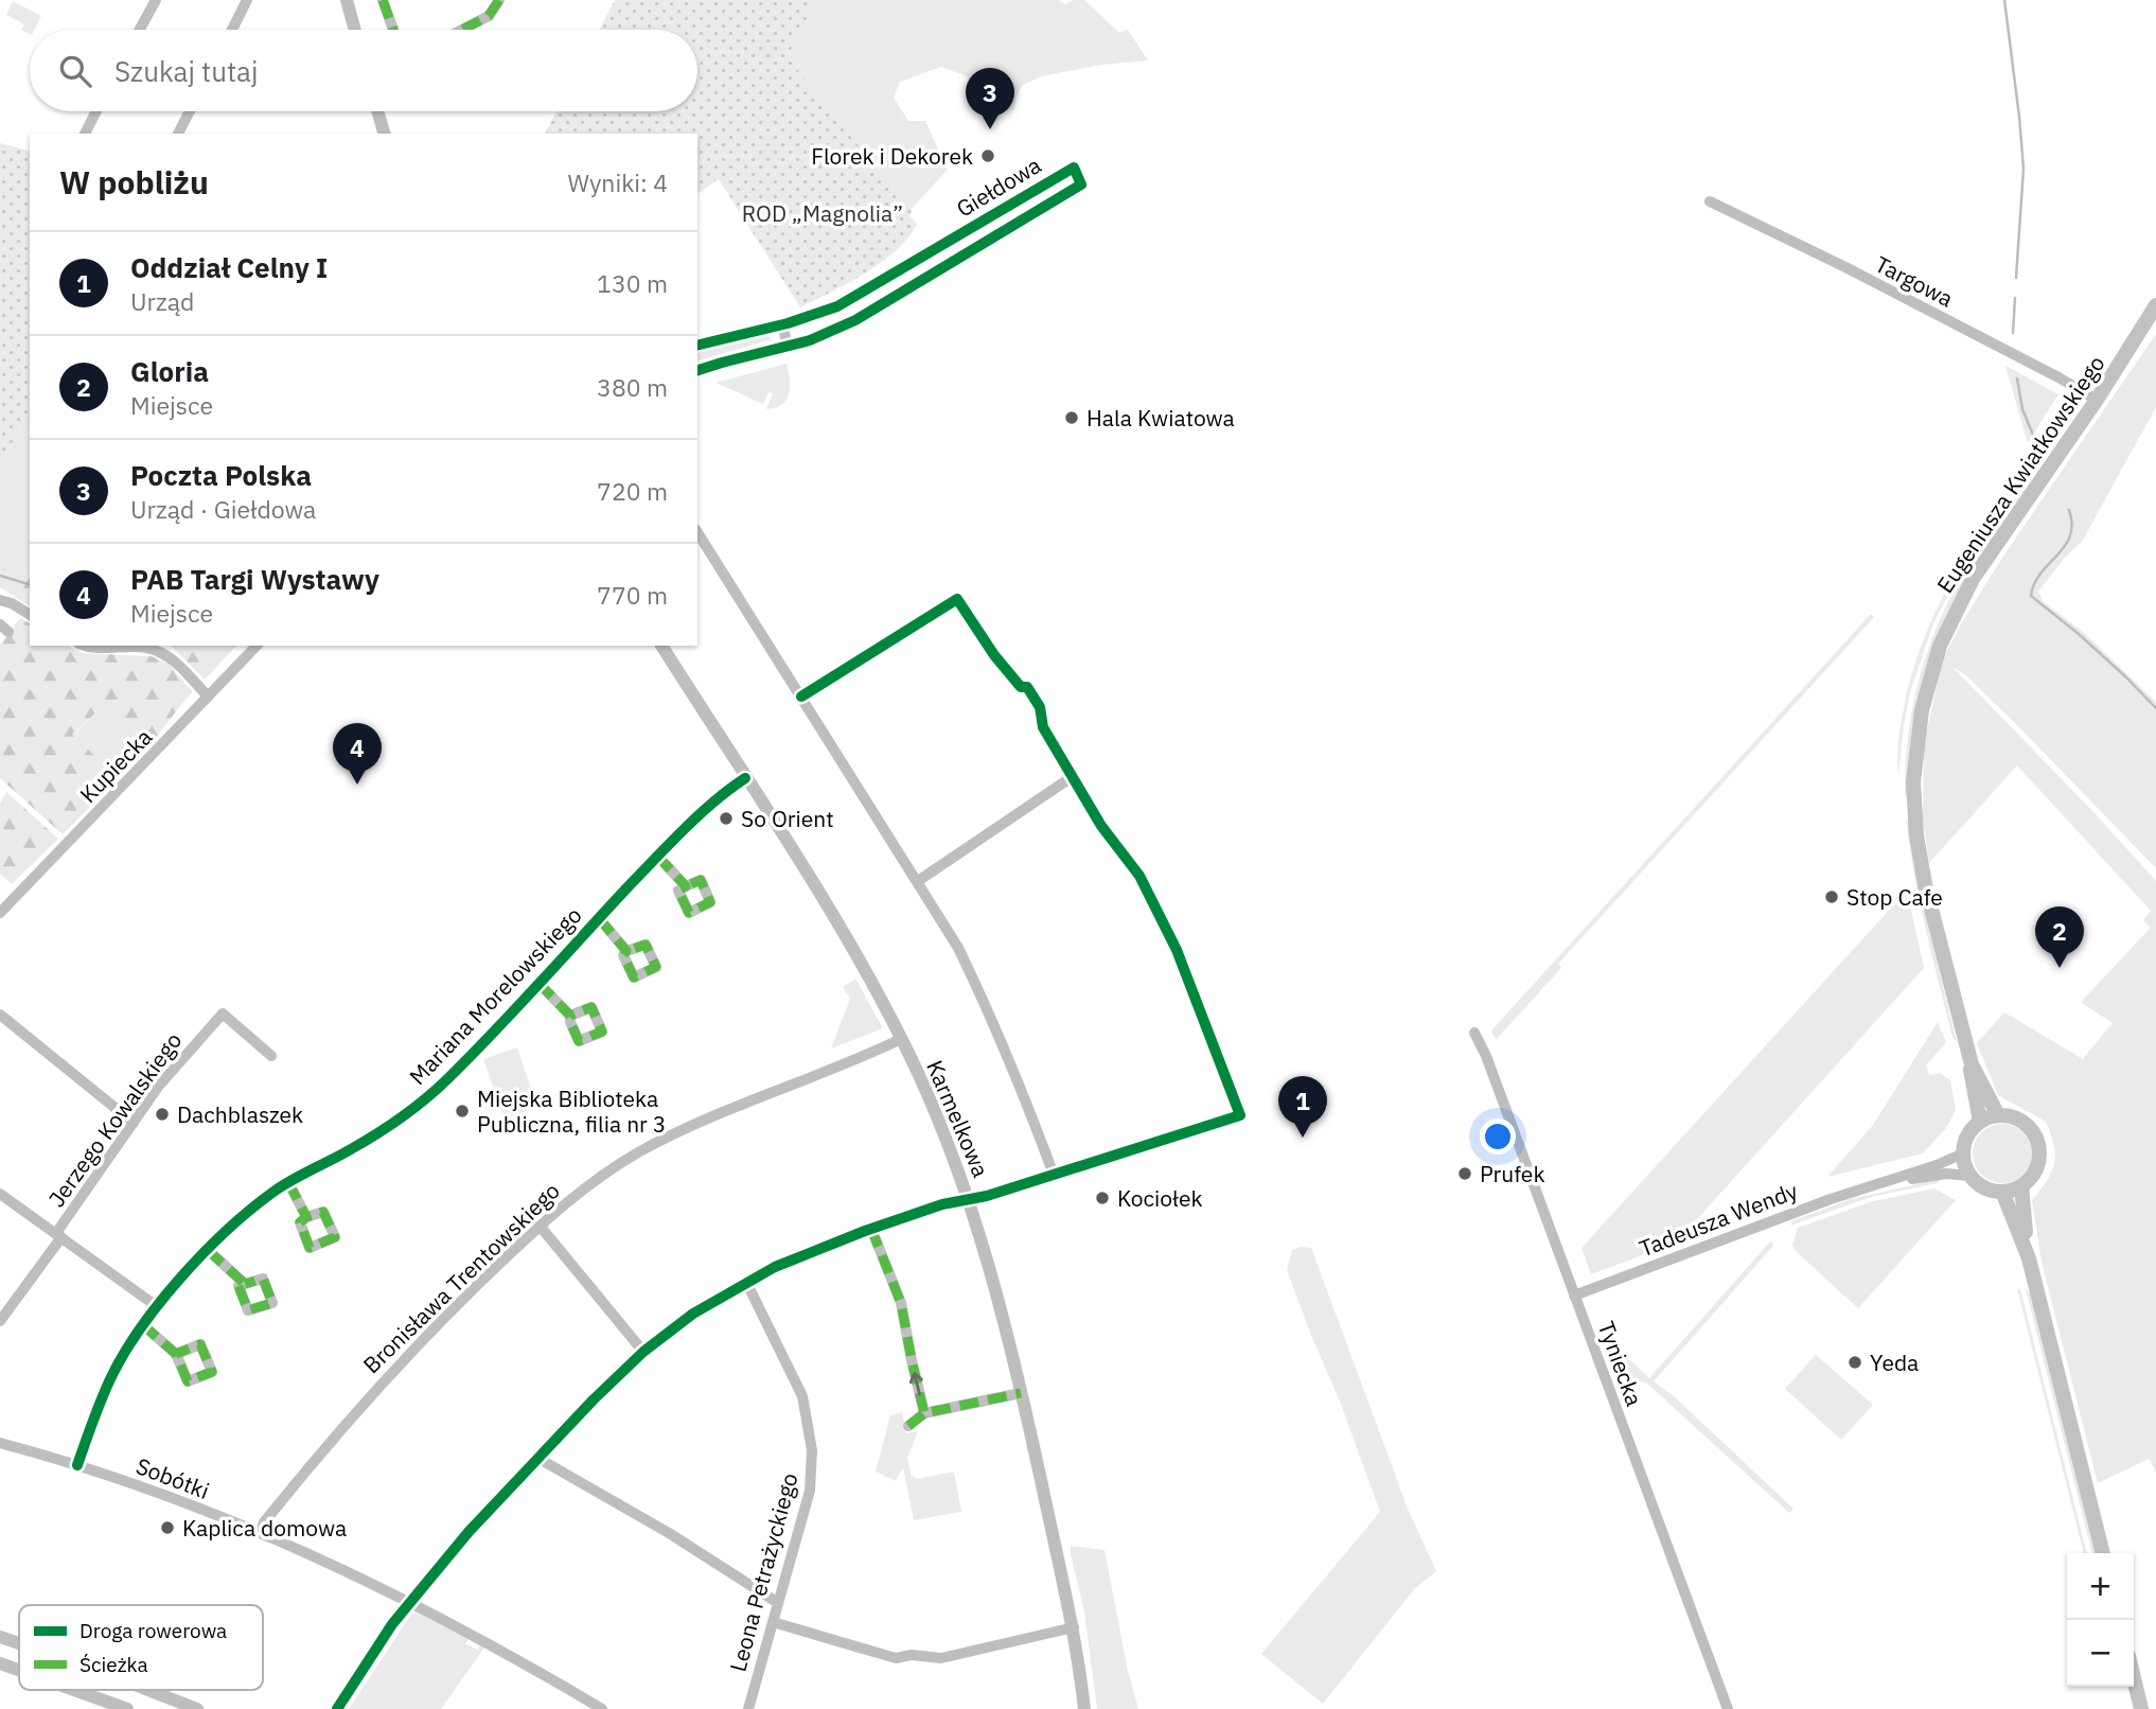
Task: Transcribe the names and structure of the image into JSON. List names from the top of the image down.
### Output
{
  "streets": {
    "main road": ["Eugeniusza Kwiatkowskiego"],
    "street": [
      "Giełdowa",
      "Targowa",
      "Kupiecka",
      "Mariana Morelowskiego",
      "Karmelkowa",
      "Jerzego Kowalskiego",
      "Tadeusza Wendy",
      "Bronisława Trentowskiego",
      "Tyniecka",
      "Sobótki",
      "Leona Petrażyckiego"
    ]
  },
  "crossings": [
    ["Targowa", "Eugeniusza Kwiatkowskiego"],
    ["Eugeniusza Kwiatkowskiego", "Tadeusza Wendy"],
    ["Mariana Morelowskiego", "Karmelkowa"],
    ["Mariana Morelowskiego", "Sobótki"],
    ["Karmelkowa", "Bronisława Trentowskiego"],
    ["Tadeusza Wendy", "Tyniecka"],
    ["Bronisława Trentowskiego", "Sobótki"]
  ],
  "parks": ["ROD „Magnolia”"],
  "places": [
    "Florek i Dekorek",
    "Hala Kwiatowa",
    "So Orient",
    "Stop Cafe",
    "Miejska Biblioteka Publiczna, filia nr 3",
    "Dachblaszek",
    "Prufek",
    "Kociołek",
    "Yeda",
    "Kaplica domowa"
  ],
  "legend": ["Droga rowerowa", "Ścieżka"],
  "page": {
    "search": "Szukaj tutaj",
    "pins": [
      "3",
      "4",
      "2",
      "1"
    ],
    "heading": ["W pobliżu", "Wyniki: 4"],
    "list": [
      {
        "mark": "1",
        "name": "Oddział Celny I",
        "note": "Urząd",
        "value": "130 m"
      },
      {
        "mark": "2",
        "name": "Gloria",
        "note": "Miejsce",
        "value": "380 m"
      },
      {
        "mark": "3",
        "name": "Poczta Polska",
        "note": "Urząd · Giełdowa",
        "value": "720 m"
      },
      {
        "mark": "4",
        "name": "PAB Targi Wystawy",
        "note": "Miejsce",
        "value": "770 m"
      }
    ],
    "map_buttons": ["+", "−"]
  }
}
